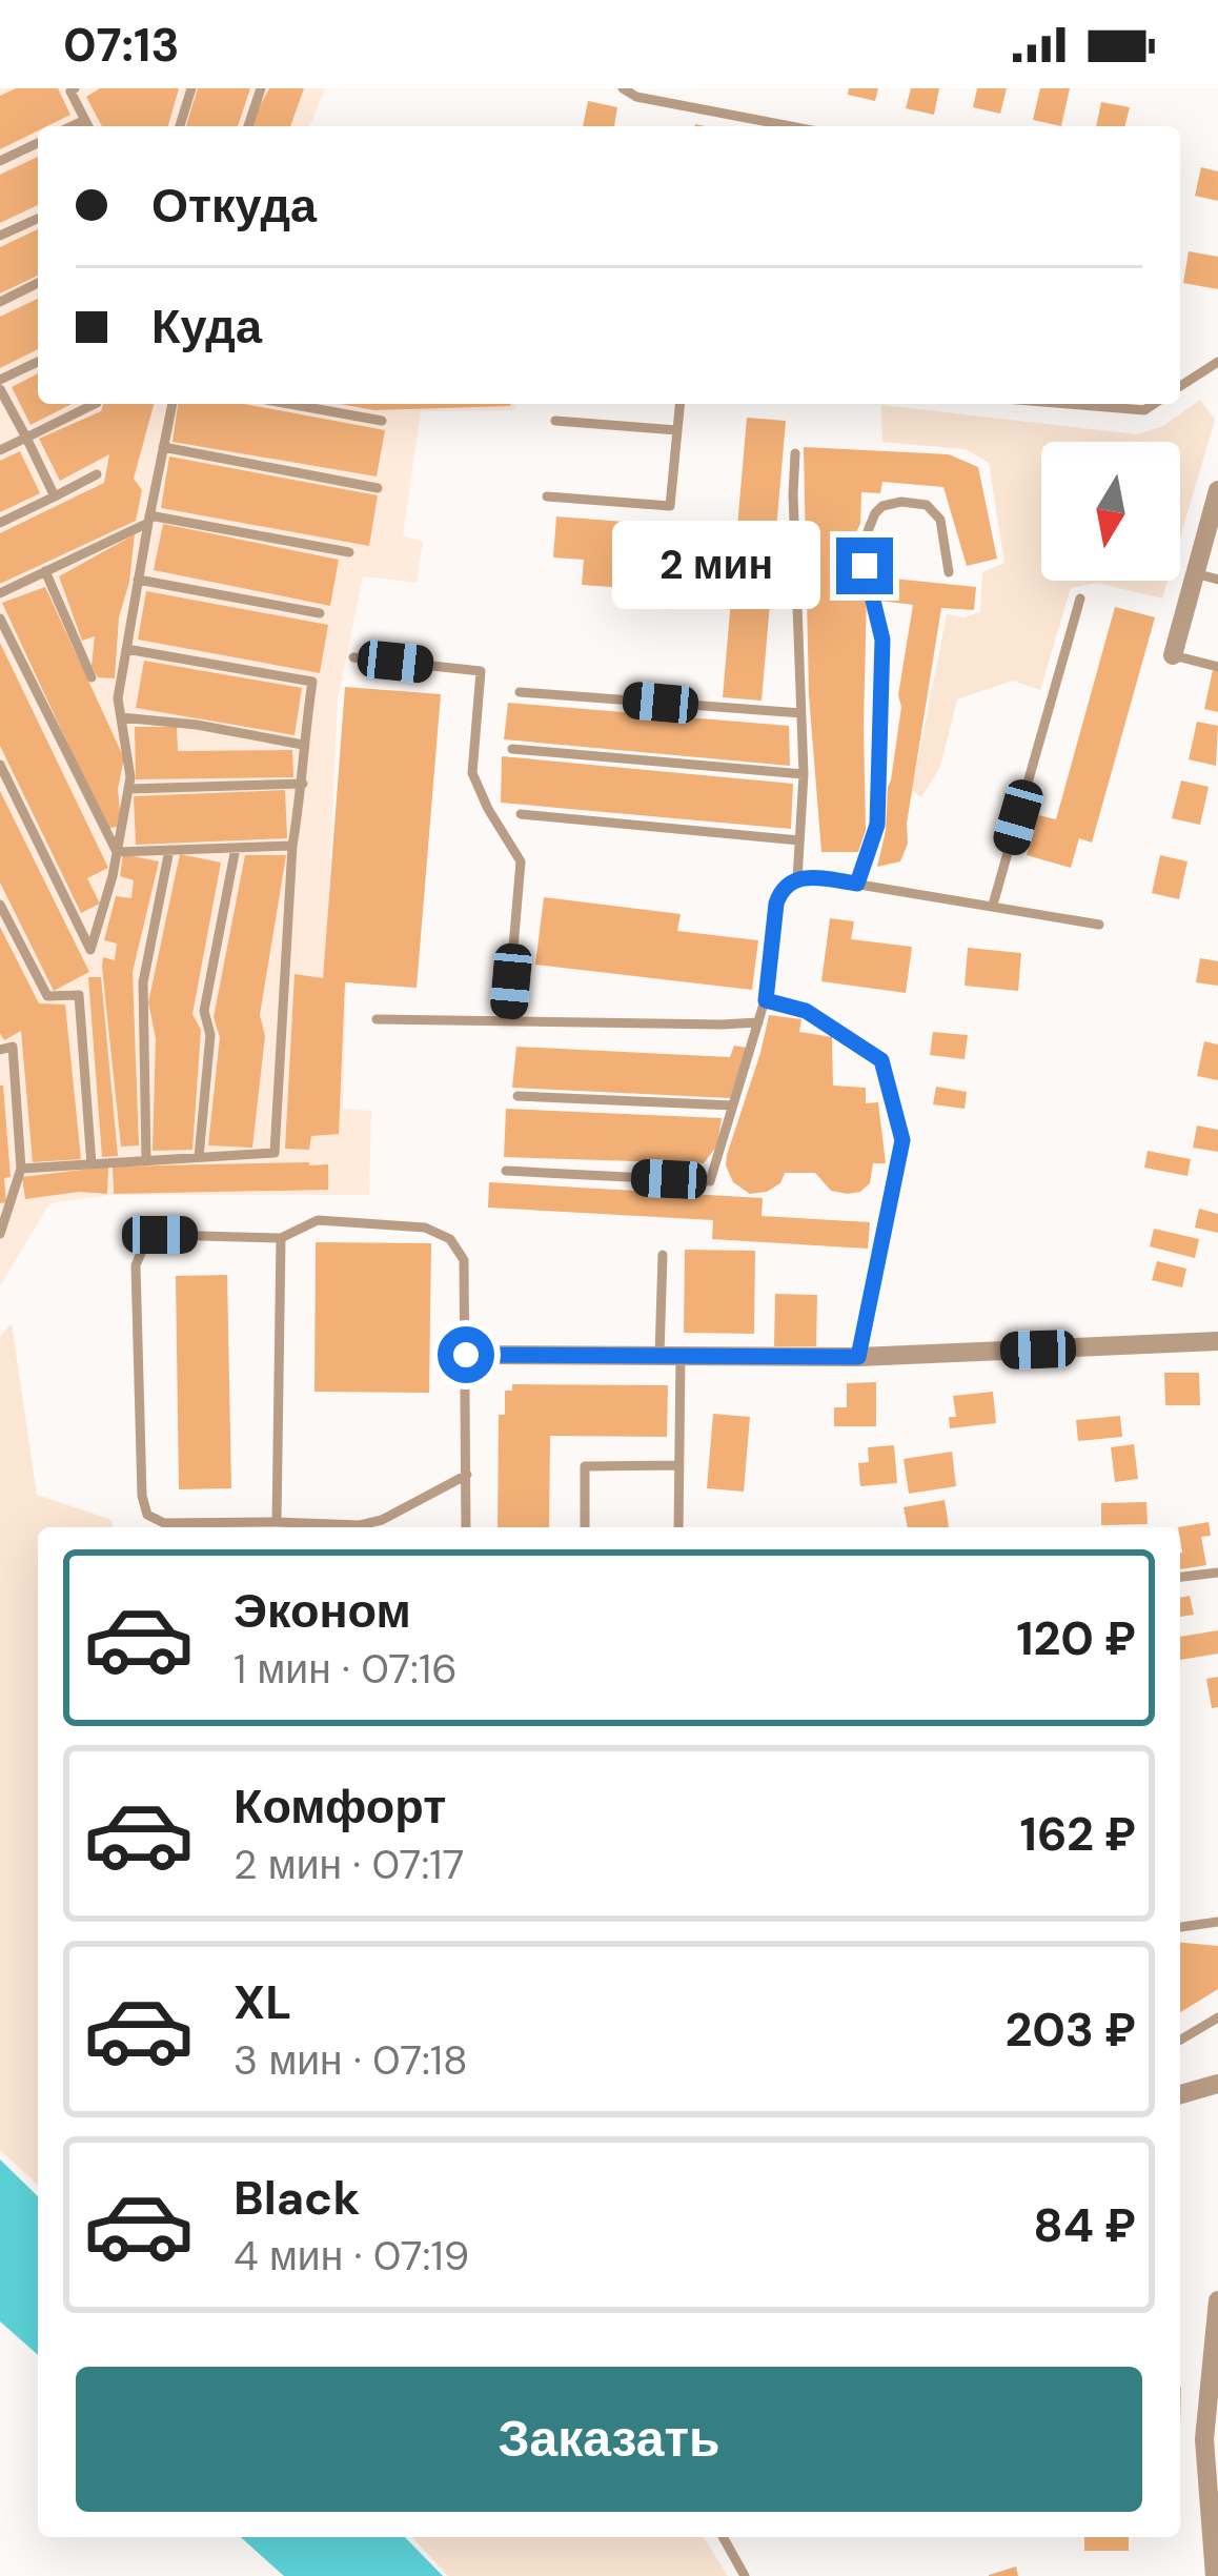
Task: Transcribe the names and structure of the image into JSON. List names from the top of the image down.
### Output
{
  "north": "bottom",
  "page": {
    "status": "07:13",
    "banner": ["Откуда", "Куда"],
    "bubble": "2 мин",
    "list": [
      {
        "name": "Эконом",
        "note": "1 мин · 07:16",
        "value": "120 ₽"
      },
      {
        "name": "Комфорт",
        "note": "2 мин · 07:17",
        "value": "162 ₽"
      },
      {
        "name": "XL",
        "note": "3 мин · 07:18",
        "value": "203 ₽"
      },
      {
        "name": "Black",
        "note": "4 мин · 07:19",
        "value": "84 ₽"
      }
    ],
    "buttons": "Заказать"
  }
}
